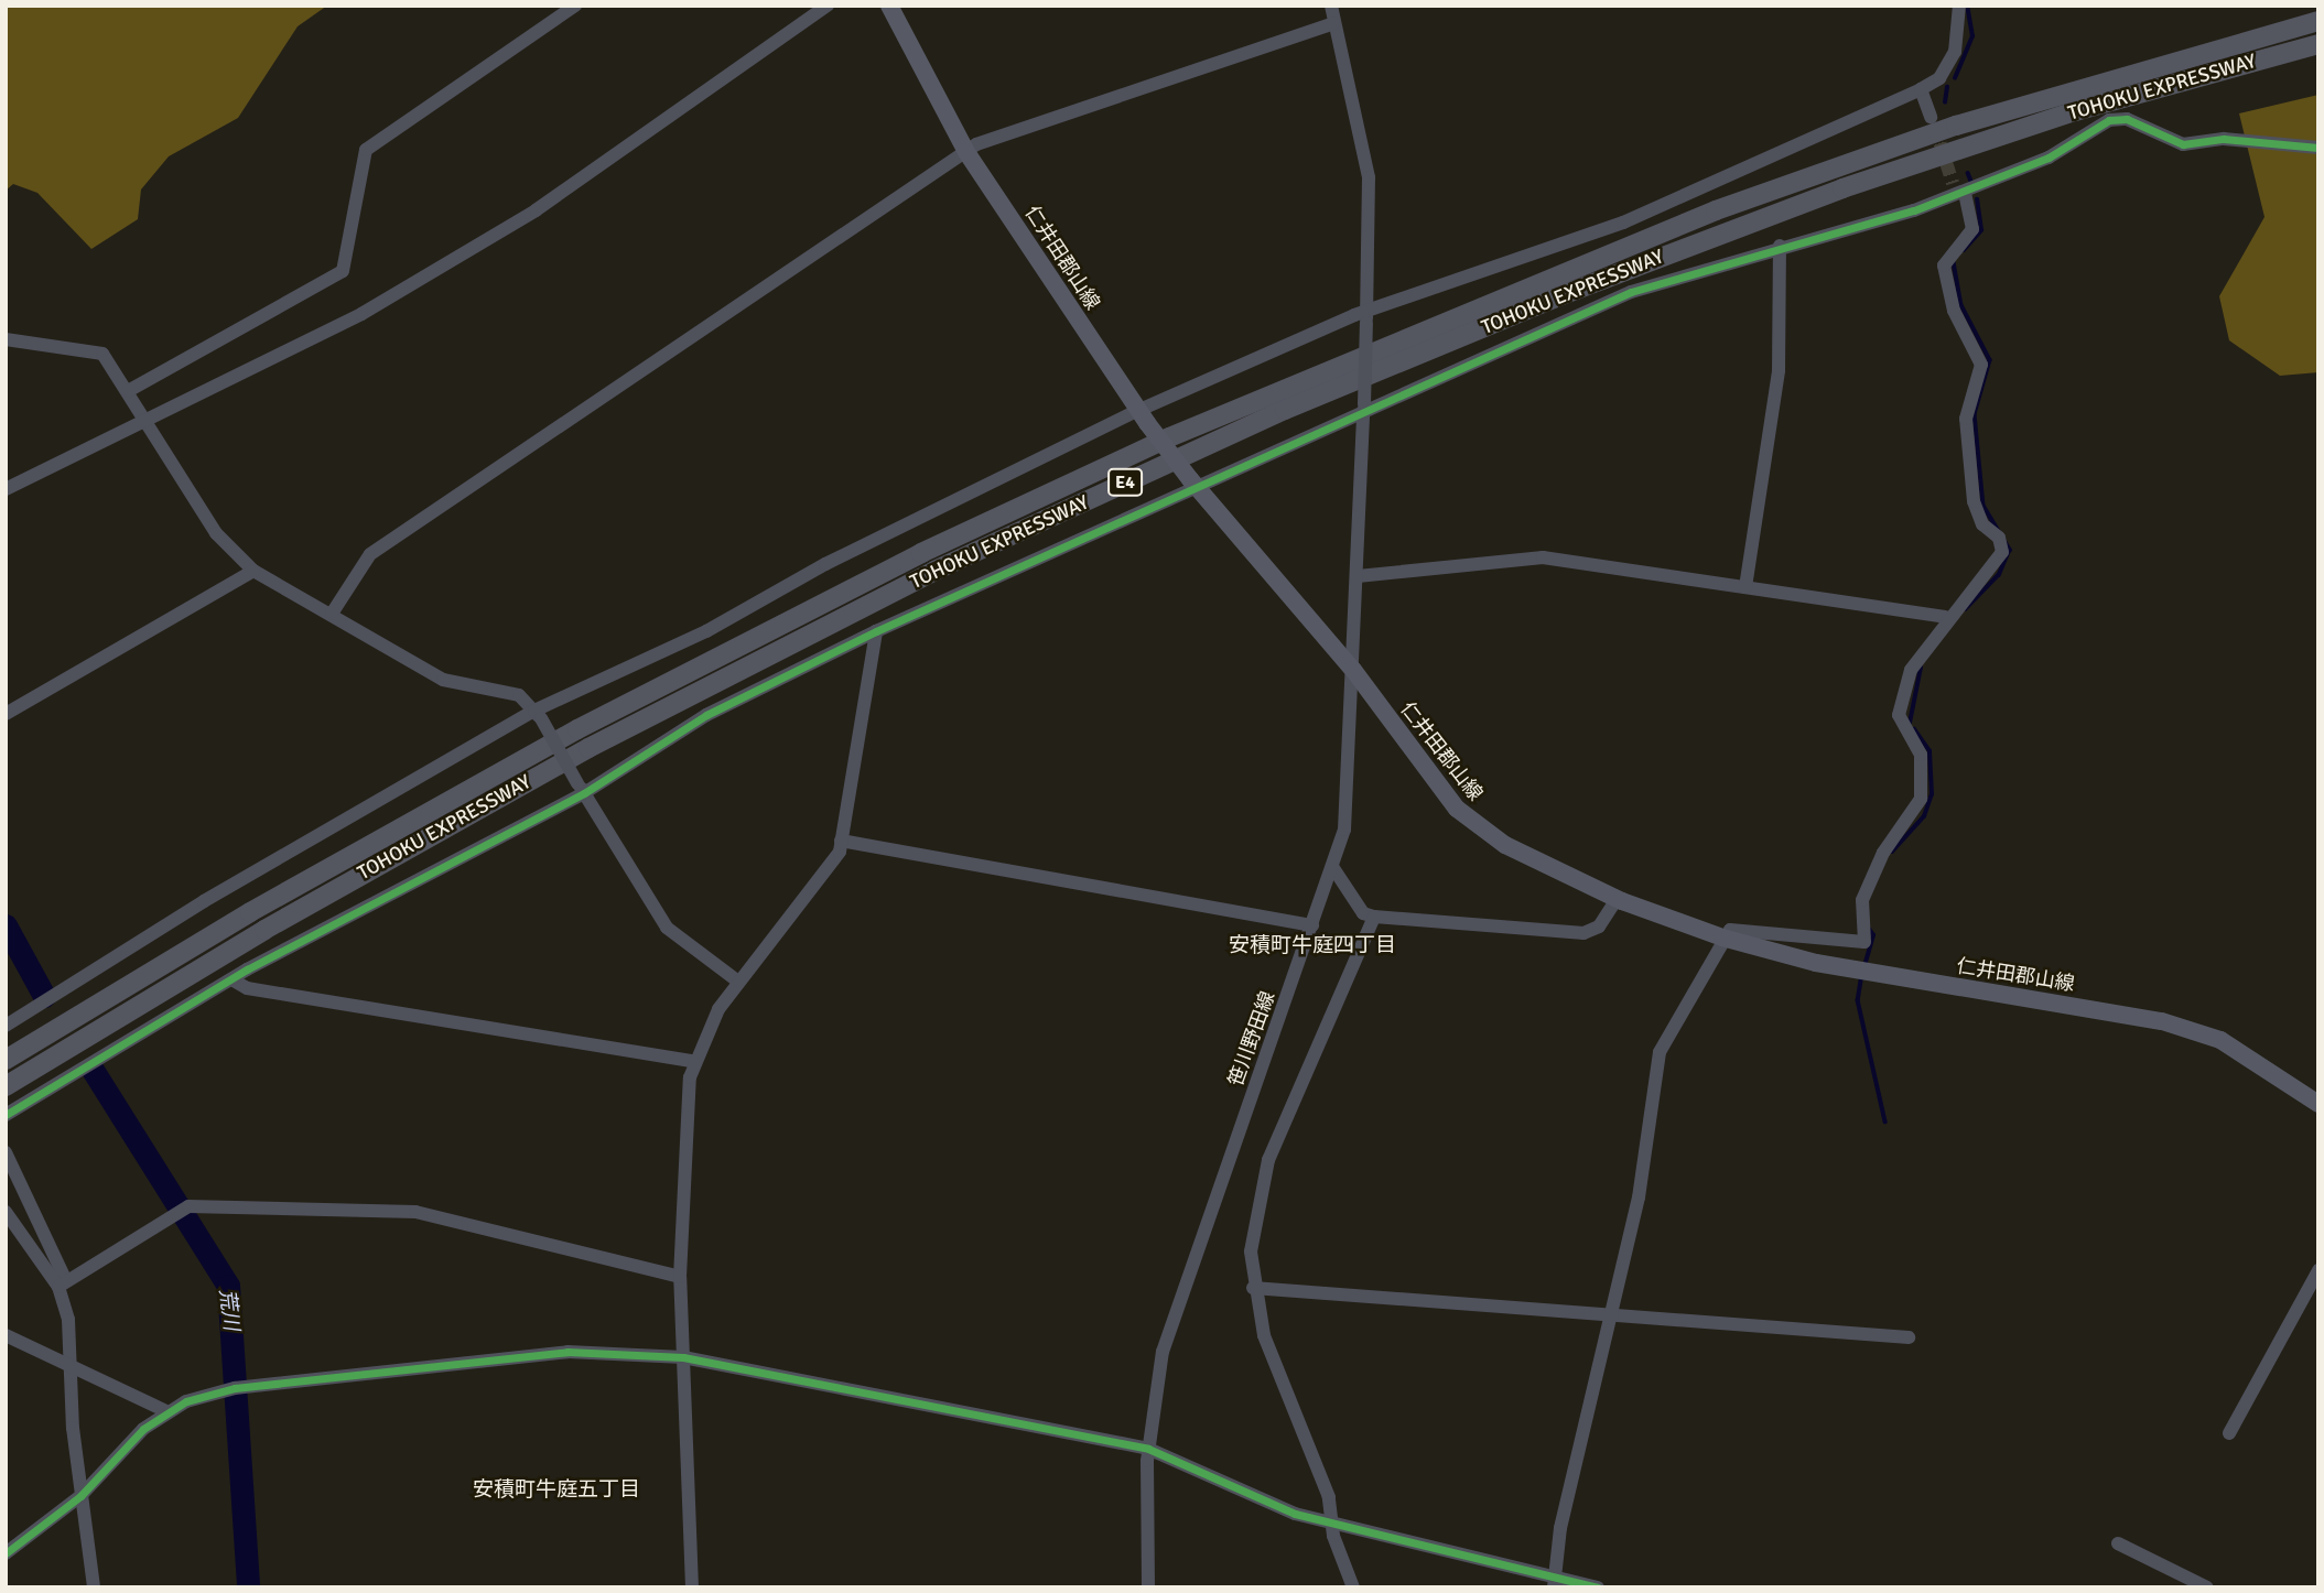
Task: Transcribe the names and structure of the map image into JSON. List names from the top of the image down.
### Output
{
  "streets": {
    "highway": ["TOHOKU EXPRESSWAY", "E4"],
    "main road": ["仁井田郡山線"],
    "street": ["笹川野田線"]
  },
  "crossings": [
    ["仁井田郡山線", "笹川野田線"]
  ],
  "districts": ["安積町牛庭四丁目", "安積町牛庭五丁目"],
  "water": ["荒川"]
}
